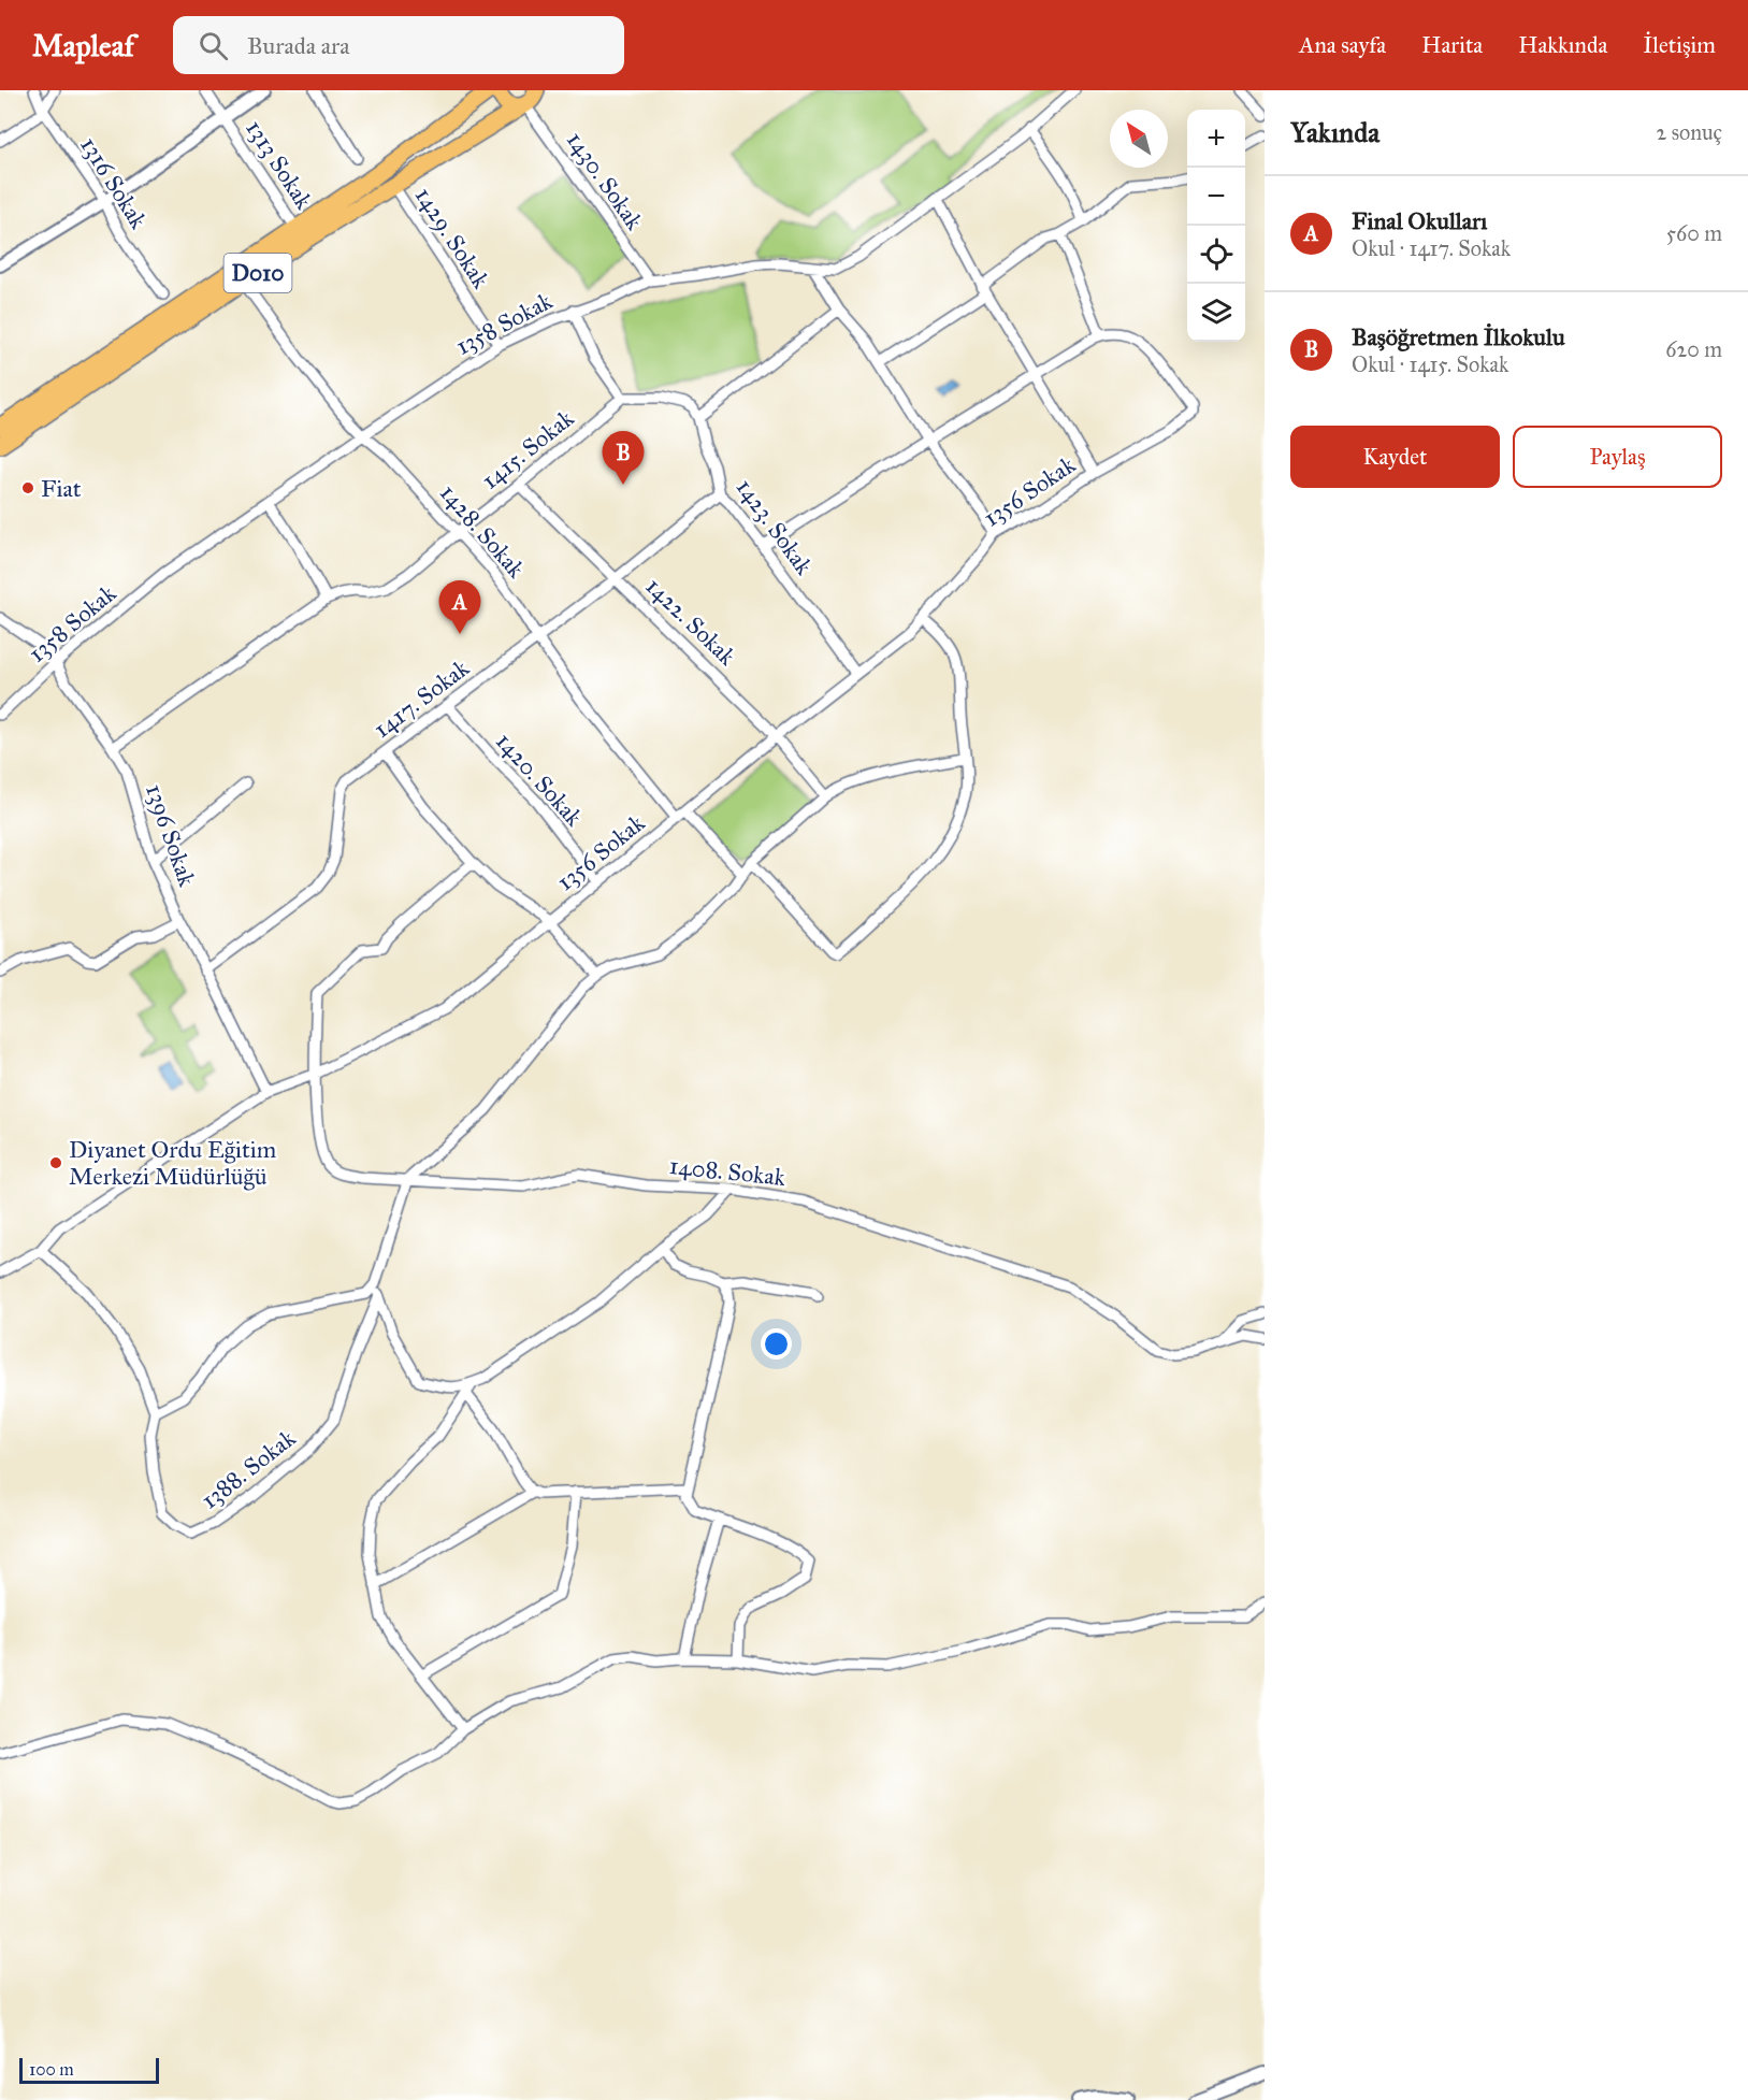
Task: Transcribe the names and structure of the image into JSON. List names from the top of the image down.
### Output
{
  "streets": {
    "highway": ["D010"],
    "street": [
      "1313 Sokak",
      "1430. Sokak",
      "1316 Sokak",
      "1429. Sokak",
      "1358 Sokak",
      "1415. Sokak",
      "1356 Sokak",
      "1423. Sokak",
      "1428. Sokak",
      "1422. Sokak",
      "1417. Sokak",
      "1420. Sokak",
      "1396 Sokak",
      "1408. Sokak",
      "1388. Sokak"
    ]
  },
  "crossings": [
    ["1313 Sokak", "D010"],
    ["1430. Sokak", "D010"],
    ["1430. Sokak", "1358 Sokak"],
    ["1429. Sokak", "D010"],
    ["1429. Sokak", "1358 Sokak"],
    ["D010", "1428. Sokak"],
    ["1358 Sokak", "1428. Sokak"],
    ["1358 Sokak", "1396 Sokak"],
    ["1415. Sokak", "1428. Sokak"],
    ["1415. Sokak", "1422. Sokak"],
    ["1356 Sokak", "1423. Sokak"],
    ["1356 Sokak", "1428. Sokak"],
    ["1356 Sokak", "1422. Sokak"],
    ["1356 Sokak", "1420. Sokak"],
    ["1356 Sokak", "1396 Sokak"],
    ["1356 Sokak", "1408. Sokak"],
    ["1356 Sokak", "1388. Sokak"],
    ["1423. Sokak", "1417. Sokak"],
    ["1428. Sokak", "1417. Sokak"],
    ["1422. Sokak", "1417. Sokak"],
    ["1417. Sokak", "1420. Sokak"],
    ["1417. Sokak", "1396 Sokak"]
  ],
  "places": ["Fiat", "Diyanet Ordu Eğitim Merkezi Müdürlüğü"],
  "scale_bar": "100 m",
  "north": "top left",
  "page": {
    "header": "Mapleaf",
    "search": "Burada ara",
    "nav": [
      "Ana sayfa",
      "Harita",
      "Hakkında",
      "İletişim"
    ],
    "heading": ["Yakında", "2 sonuç"],
    "map_buttons": ["+", "−"],
    "list": [
      {
        "mark": "A",
        "name": "Final Okulları",
        "note": "Okul · 1417. Sokak",
        "value": "560 m"
      },
      {
        "mark": "B",
        "name": "Başöğretmen İlkokulu",
        "note": "Okul · 1415. Sokak",
        "value": "620 m"
      }
    ],
    "buttons": ["Kaydet", "Paylaş"],
    "pins": ["B", "A"],
    "scale": "100 m"
  }
}
